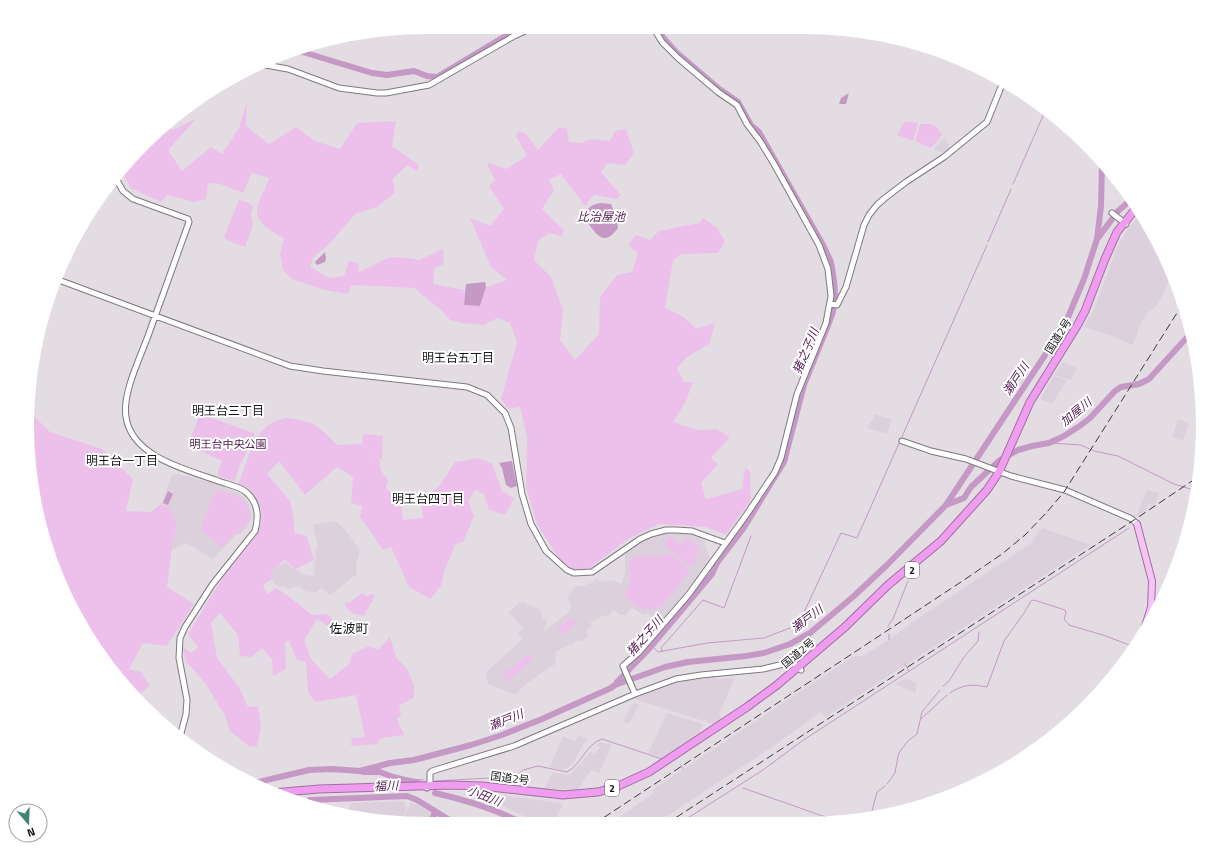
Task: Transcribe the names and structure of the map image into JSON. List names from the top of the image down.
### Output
{
  "streets": {
    "highway": ["国道2号", "2"]
  },
  "districts": [
    "明王台五丁目",
    "明王台三丁目",
    "明王台一丁目",
    "明王台四丁目",
    "佐波町"
  ],
  "water": [
    "比治屋池",
    "猪之子川",
    "瀬戸川",
    "加屋川",
    "福川",
    "小田川"
  ],
  "parks": ["明王台中央公園"],
  "north": "bottom"
}
